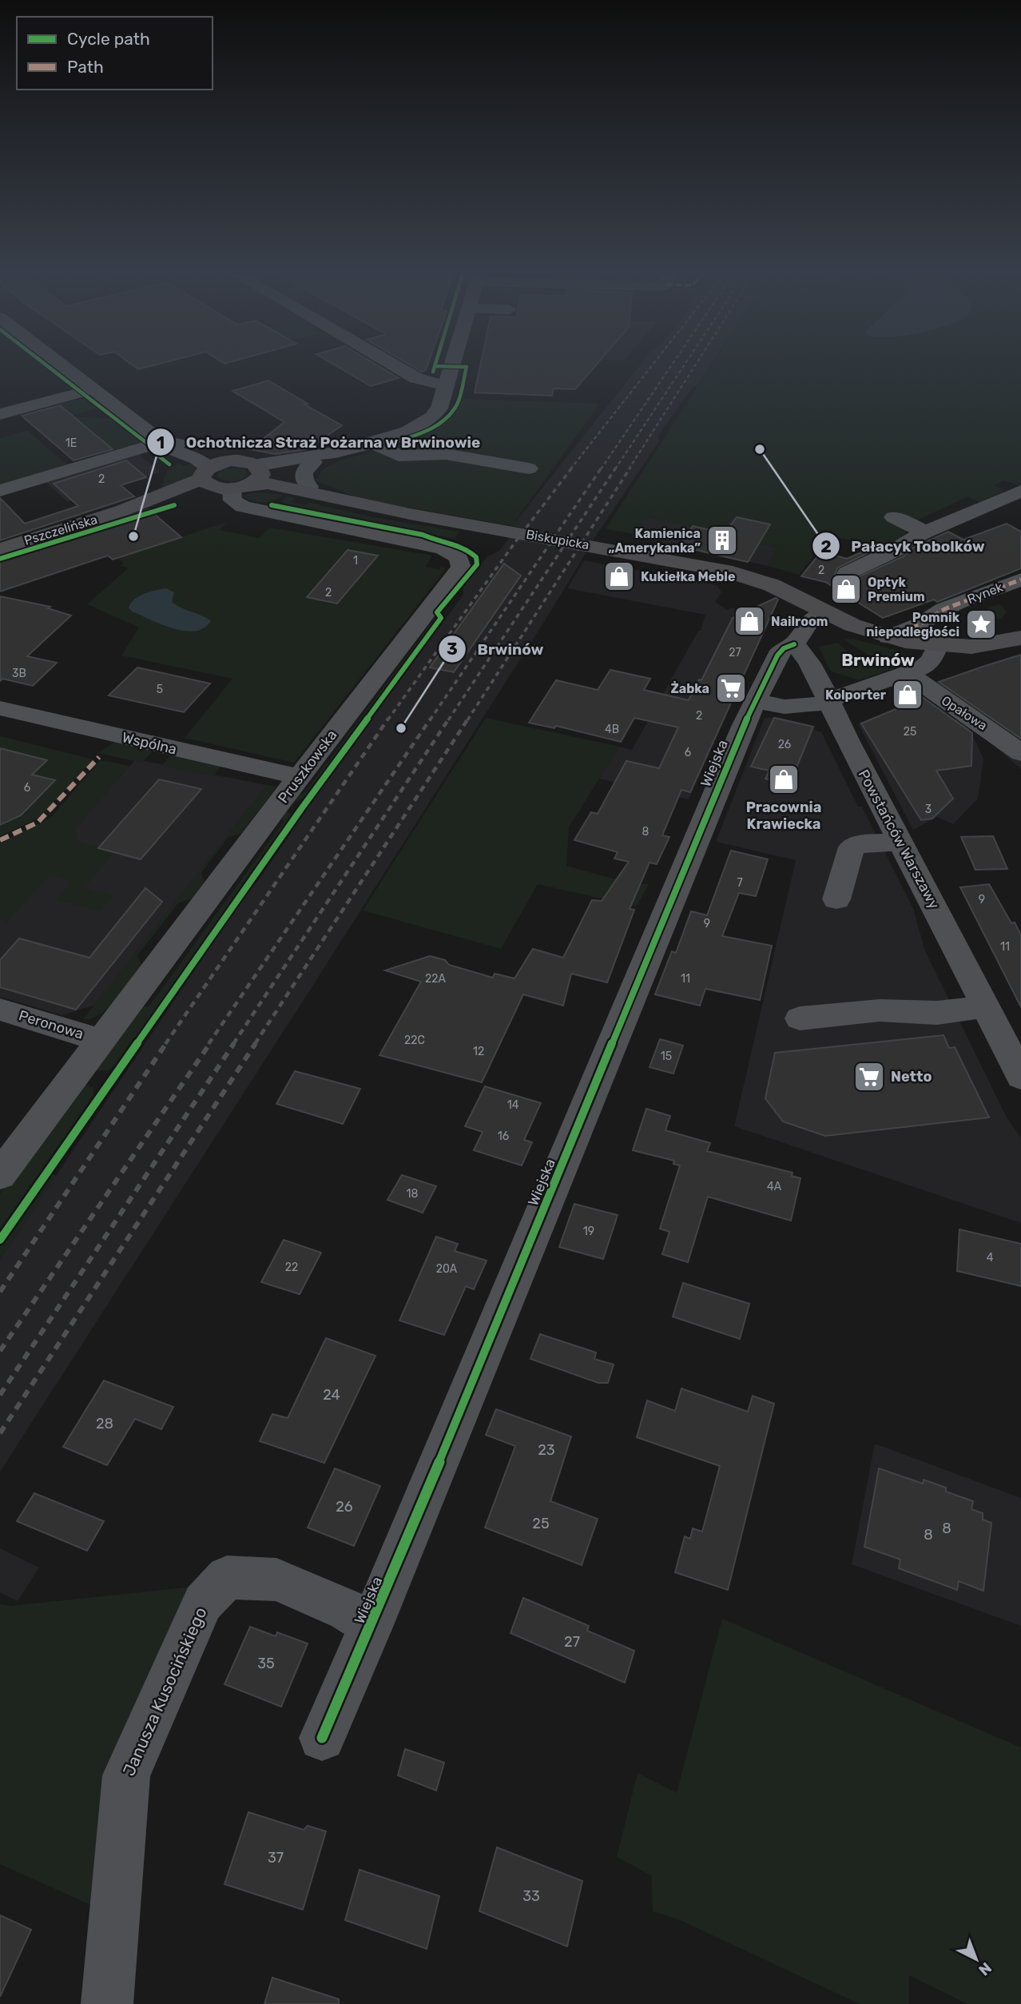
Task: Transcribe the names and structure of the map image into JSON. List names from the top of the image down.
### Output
{
  "streets": {
    "main road": ["Pszczelińska", "Biskupicka"],
    "street": [
      "Rynek",
      "Opałowa",
      "Wspólna",
      "Wiejska",
      "Pruszkowska",
      "Powstańców Warszawy",
      "Peronowa",
      "Janusza Kusocińskiego"
    ]
  },
  "crossings": [
    ["Pszczelińska", "Biskupicka"],
    ["Pszczelińska", "Pruszkowska"],
    ["Biskupicka", "Pruszkowska"],
    ["Wspólna", "Pruszkowska"],
    ["Wiejska", "Powstańców Warszawy"],
    ["Wiejska", "Janusza Kusocińskiego"],
    ["Pruszkowska", "Peronowa"]
  ],
  "districts": ["Brwinów"],
  "places": {
    "other": ["Pałacyk Tobolków", "Ochotnicza Straż Pożarna w Brwinowie", "Brwinów"],
    "building": ["Kamienica „Amerykanka”"],
    "shop": [
      "Kukiełka Meble",
      "Optyk Premium",
      "Nailroom",
      "Kolporter",
      "Pracownia Krawiecka"
    ],
    "place": ["Pomnik niepodległości"],
    "supermarket": ["Żabka", "Netto"]
  },
  "house_numbers": [
    "1E",
    "2",
    "1",
    "2",
    "2",
    "27",
    "3B",
    "5",
    "2",
    "4B",
    "25",
    "26",
    "6",
    "6",
    "3",
    "8",
    "7",
    "9",
    "9",
    "11",
    "22A",
    "11",
    "22C",
    "12",
    "15",
    "14",
    "16",
    "4A",
    "18",
    "19",
    "4",
    "22",
    "20A",
    "24",
    "28",
    "23",
    "26",
    "25",
    "8",
    "8",
    "27",
    "35",
    "37",
    "33"
  ],
  "legend": ["Cycle path", "Path"],
  "north": "bottom right"
}
